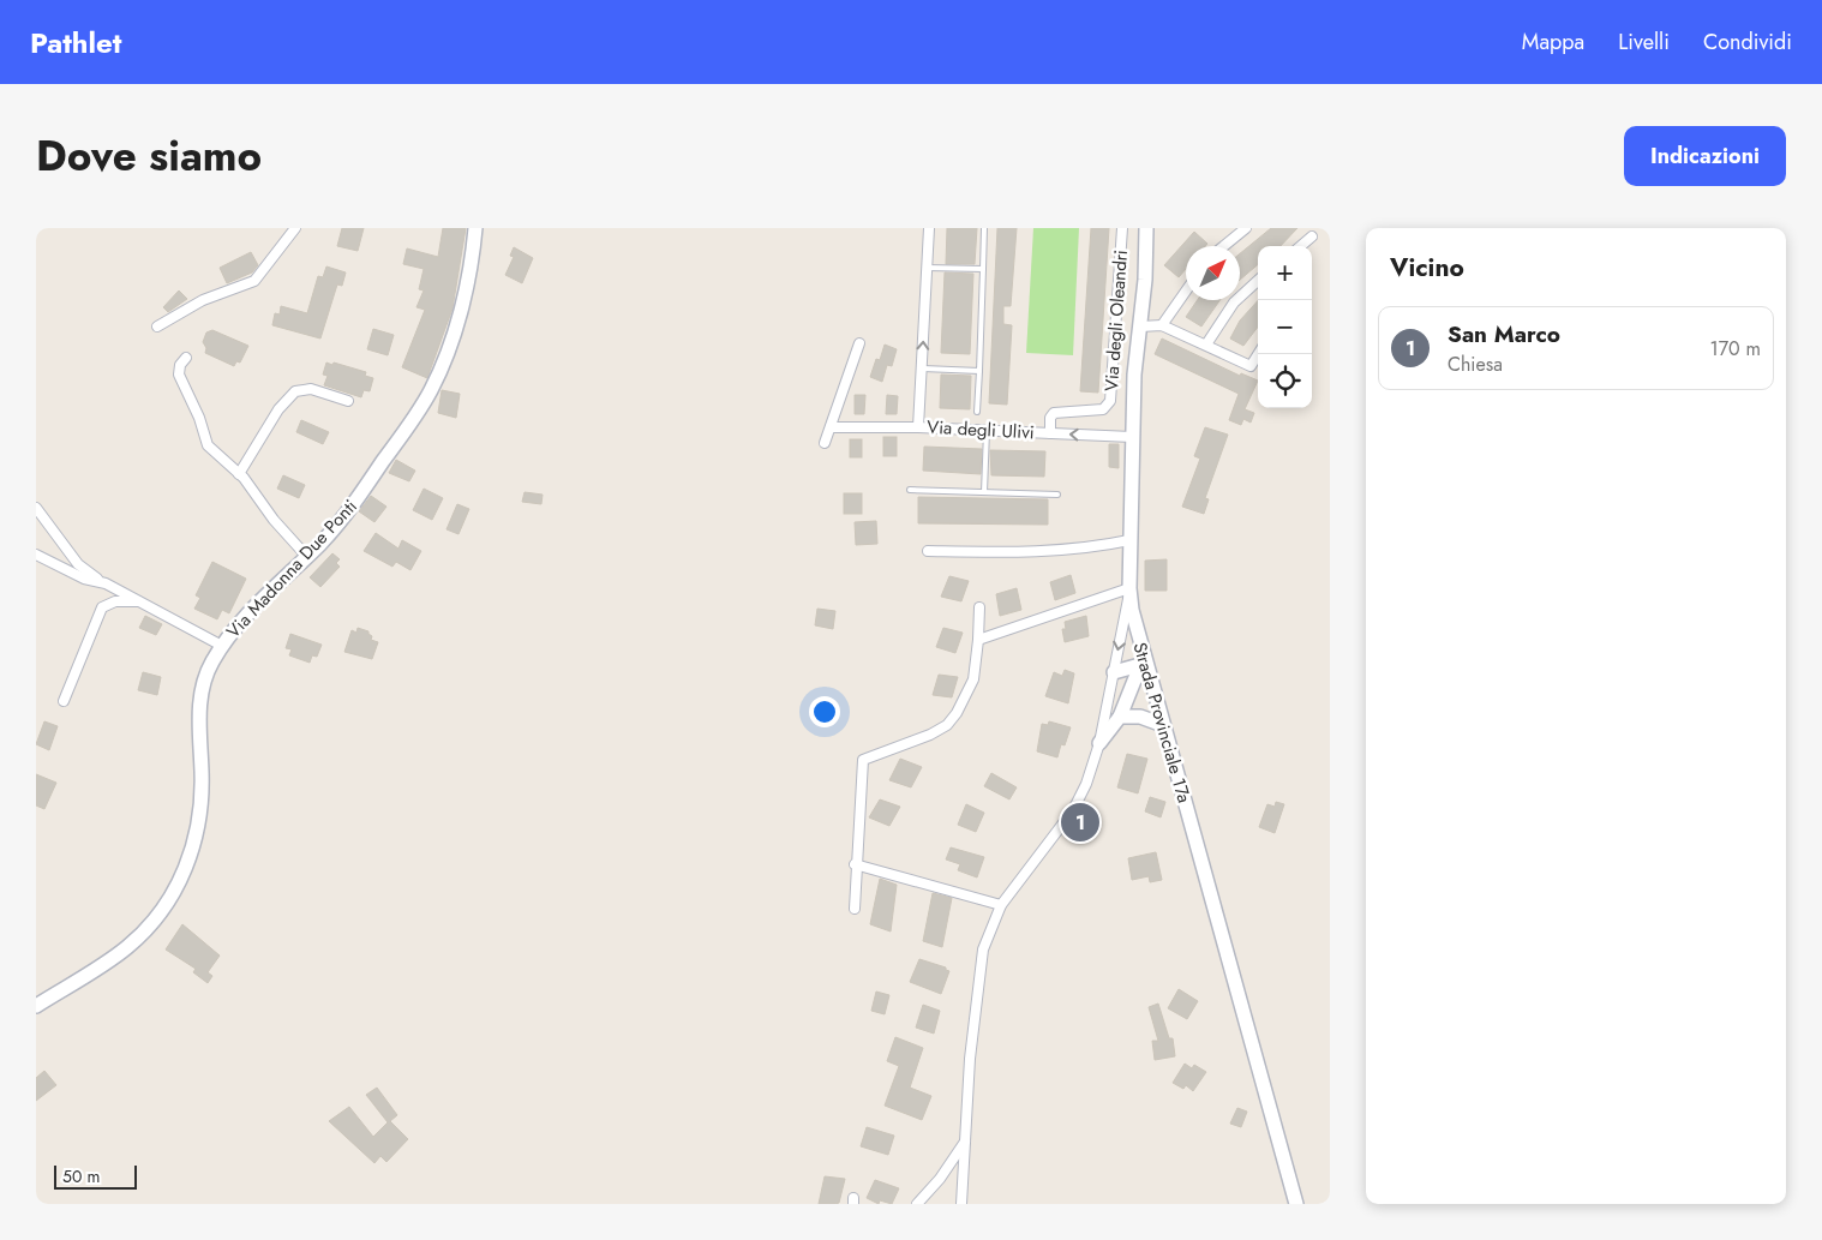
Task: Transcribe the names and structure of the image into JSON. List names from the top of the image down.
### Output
{
  "streets": {
    "main road": ["Via Madonna Due Ponti", "Strada Provinciale 17a"],
    "street": ["Via degli Oleandri", "Via degli Ulivi"]
  },
  "crossings": [
    ["Via degli Oleandri", "Via degli Ulivi"],
    ["Via degli Ulivi", "Strada Provinciale 17a"]
  ],
  "scale_bar": "50 m",
  "north": "top right",
  "page": {
    "header": "Pathlet",
    "nav": ["Mappa", "Livelli", "Condividi"],
    "title": "Dove siamo",
    "buttons": "Indicazioni",
    "heading": "Vicino",
    "map_buttons": ["+", "−"],
    "list": [
      {
        "mark": "1",
        "name": "San Marco",
        "note": "Chiesa",
        "value": "170 m"
      }
    ],
    "pins": "1",
    "scale": "50 m"
  }
}
